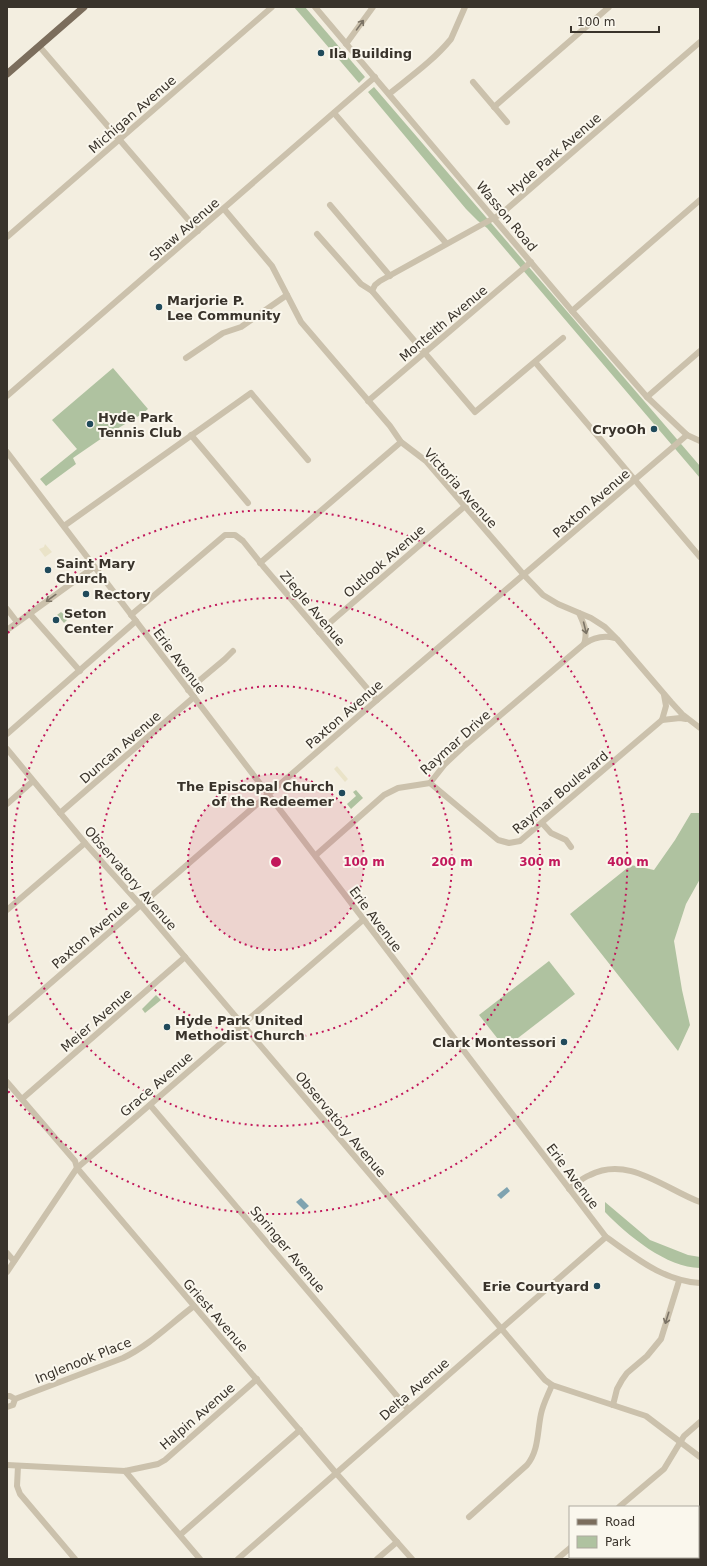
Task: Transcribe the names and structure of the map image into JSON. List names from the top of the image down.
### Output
{
  "streets": {
    "street": [
      "Michigan Avenue",
      "Hyde Park Avenue",
      "Wasson Road",
      "Shaw Avenue",
      "Monteith Avenue",
      "Victoria Avenue",
      "Paxton Avenue",
      "Outlook Avenue",
      "Ziegle Avenue",
      "Erie Avenue",
      "Raymar Drive",
      "Duncan Avenue",
      "Raymar Boulevard",
      "Observatory Avenue",
      "Meier Avenue",
      "Grace Avenue",
      "Springer Avenue",
      "Griest Avenue",
      "Inglenook Place",
      "Delta Avenue",
      "Halpin Avenue"
    ]
  },
  "crossings": [
    ["Hyde Park Avenue", "Wasson Road"],
    ["Wasson Road", "Shaw Avenue"],
    ["Wasson Road", "Monteith Avenue"],
    ["Wasson Road", "Paxton Avenue"],
    ["Shaw Avenue", "Victoria Avenue"],
    ["Monteith Avenue", "Victoria Avenue"],
    ["Victoria Avenue", "Paxton Avenue"],
    ["Victoria Avenue", "Outlook Avenue"],
    ["Victoria Avenue", "Raymar Drive"],
    ["Paxton Avenue", "Ziegle Avenue"],
    ["Paxton Avenue", "Erie Avenue"],
    ["Paxton Avenue", "Observatory Avenue"],
    ["Outlook Avenue", "Ziegle Avenue"],
    ["Ziegle Avenue", "Erie Avenue"],
    ["Erie Avenue", "Raymar Drive"],
    ["Erie Avenue", "Duncan Avenue"],
    ["Erie Avenue", "Grace Avenue"],
    ["Erie Avenue", "Delta Avenue"],
    ["Raymar Drive", "Raymar Boulevard"],
    ["Duncan Avenue", "Observatory Avenue"],
    ["Observatory Avenue", "Meier Avenue"],
    ["Observatory Avenue", "Grace Avenue"],
    ["Observatory Avenue", "Delta Avenue"],
    ["Meier Avenue", "Griest Avenue"],
    ["Grace Avenue", "Springer Avenue"],
    ["Grace Avenue", "Griest Avenue"],
    ["Springer Avenue", "Delta Avenue"],
    ["Griest Avenue", "Inglenook Place"],
    ["Griest Avenue", "Delta Avenue"],
    ["Griest Avenue", "Halpin Avenue"]
  ],
  "places": [
    "Ila Building",
    "Marjorie P. Lee Community",
    "Hyde Park Tennis Club",
    "CryoOh",
    "Saint Mary Church",
    "Rectory",
    "Seton Center",
    "The Episcopal Church of the Redeemer",
    "Hyde Park United Methodist Church",
    "Clark Montessori",
    "Erie Courtyard"
  ],
  "legend": ["Road", "Park"],
  "scale_bar": "100 m",
  "rings": [
    "100 m",
    "200 m",
    "300 m",
    "400 m"
  ]
}
